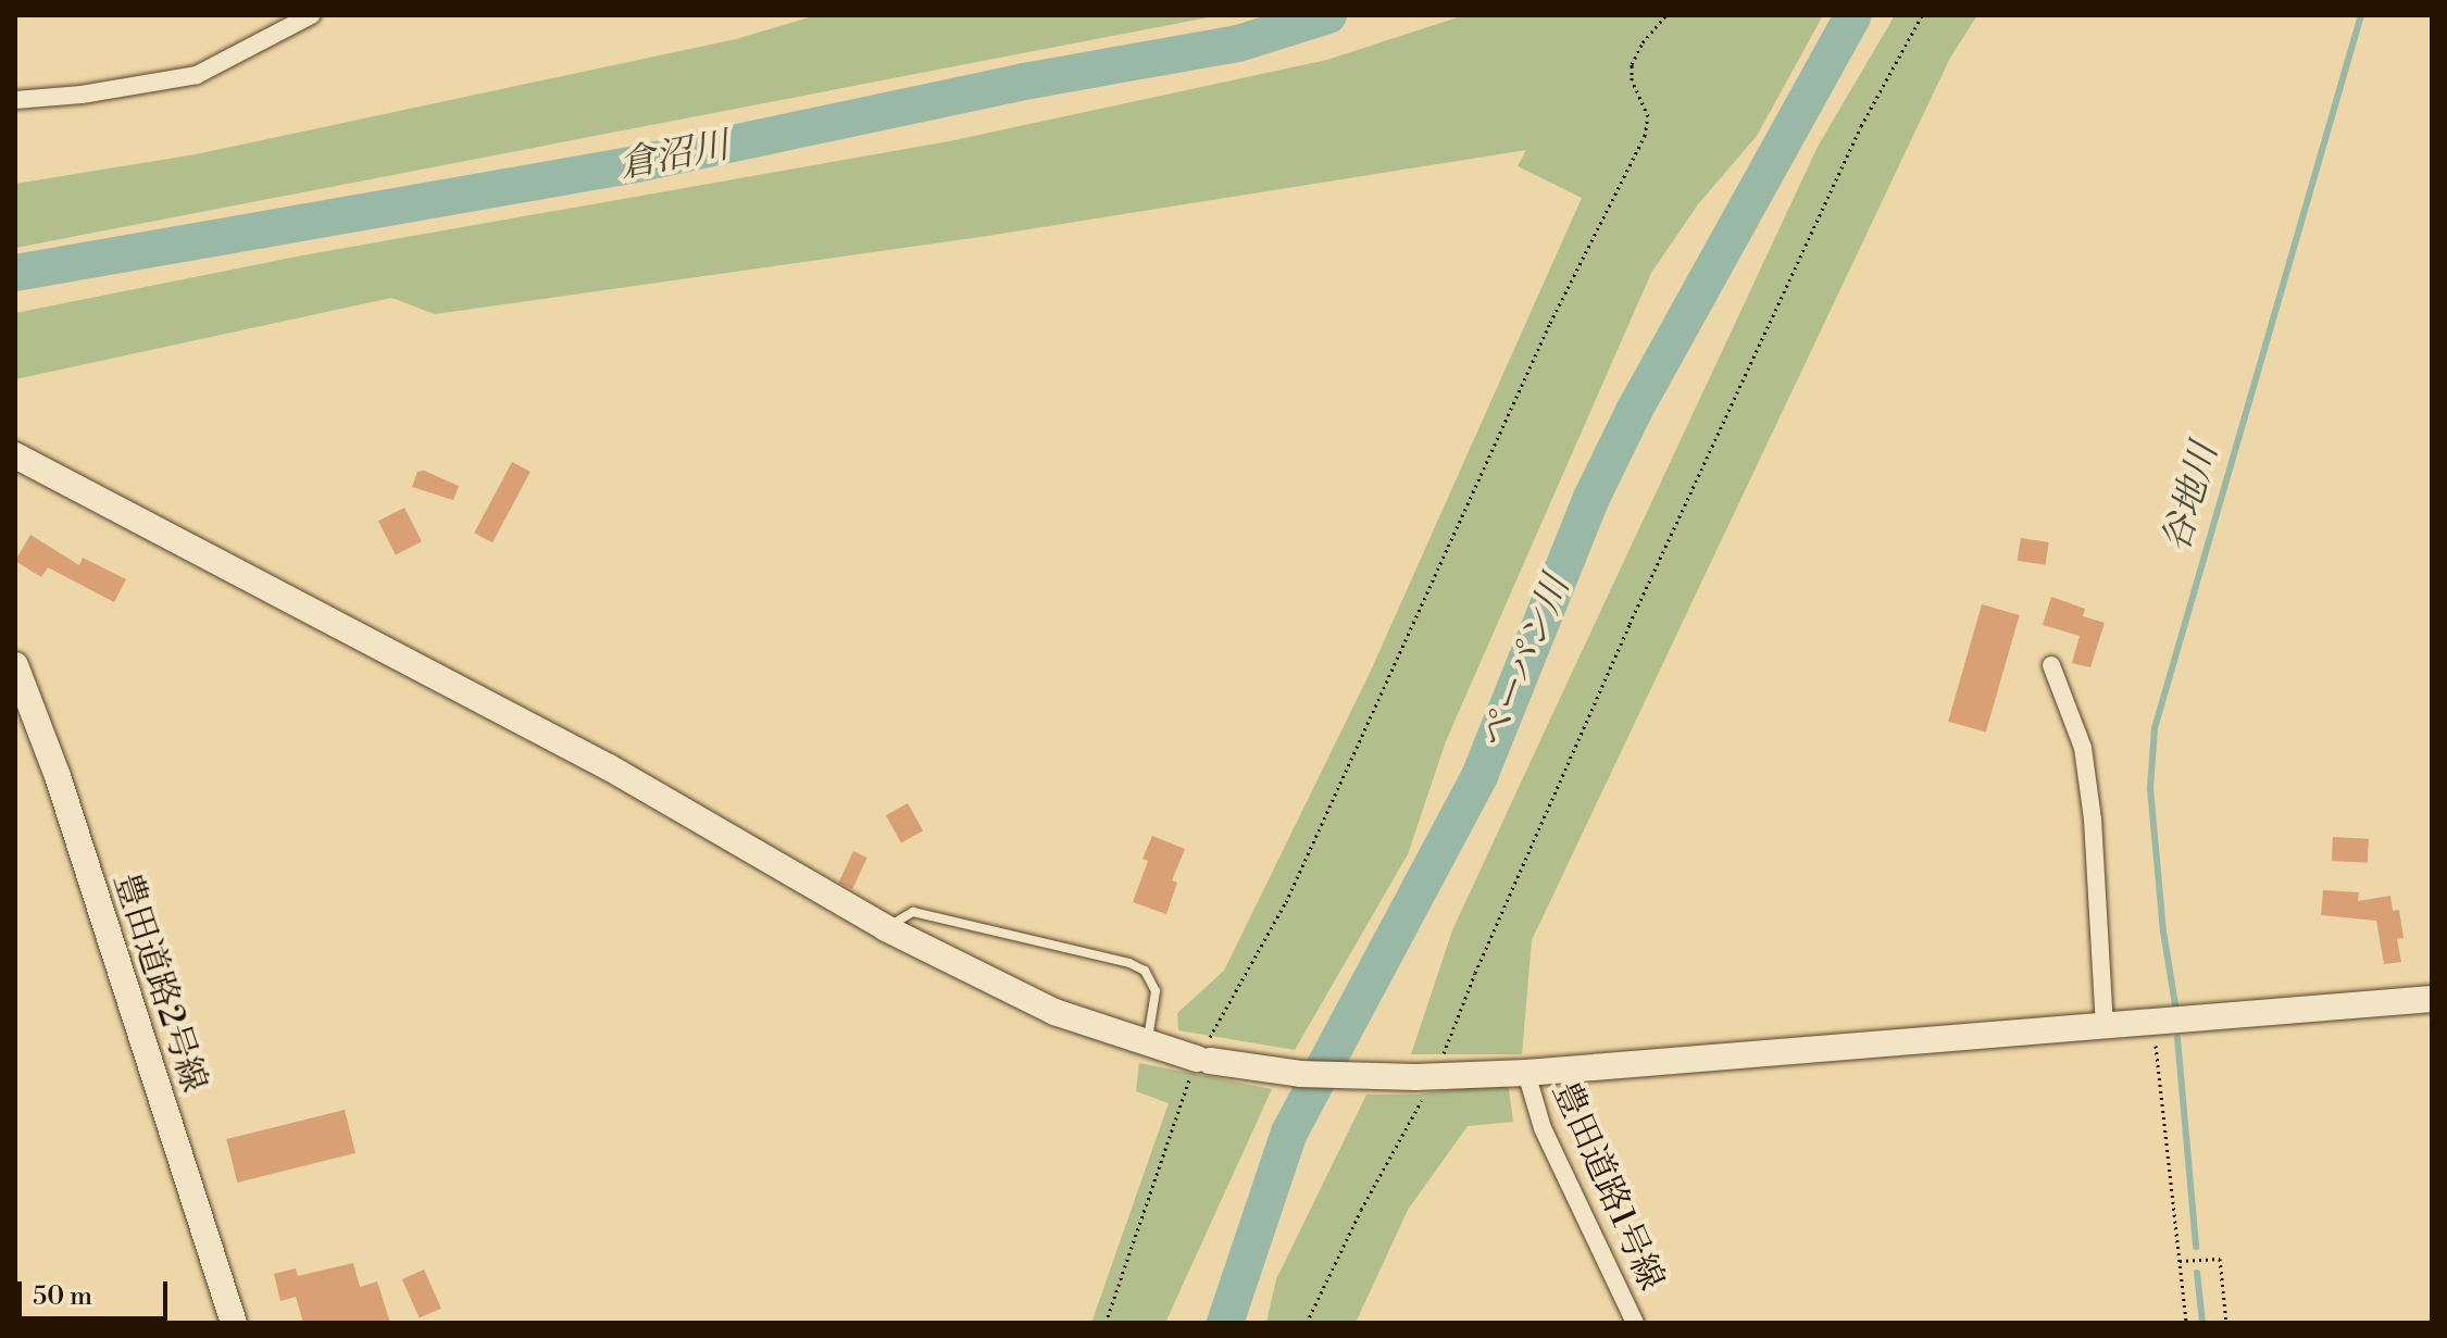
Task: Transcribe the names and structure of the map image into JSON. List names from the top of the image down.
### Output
{
  "streets": {
    "street": ["豊田道路2号線", "豊田道路1号線"]
  },
  "water": ["倉沼川", "谷地川", "ペーパン川"],
  "scale_bar": "50 m"
}
